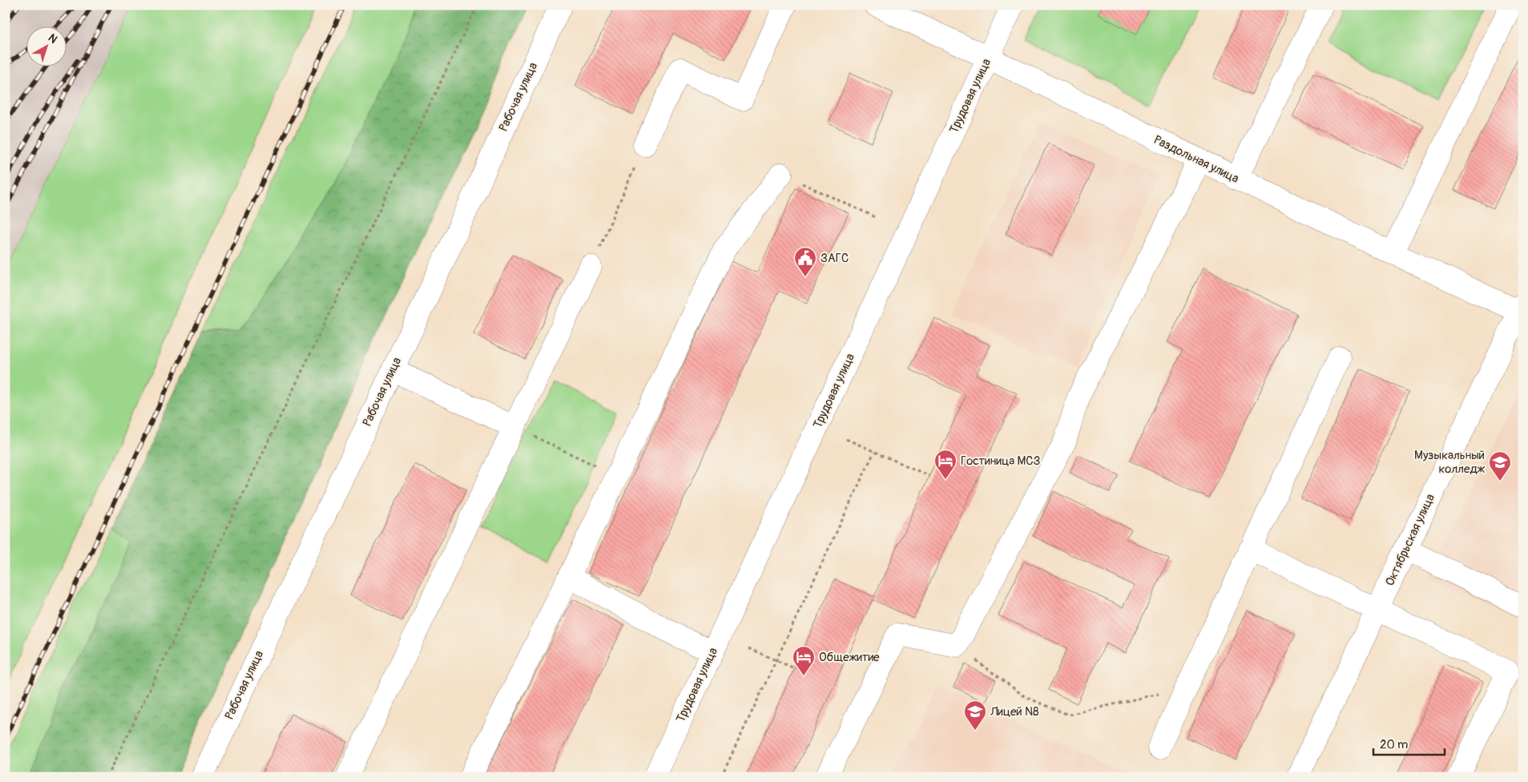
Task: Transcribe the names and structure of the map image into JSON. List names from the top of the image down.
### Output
{
  "streets": {
    "street": [
      "Трудовая улица",
      "Рабочая улица",
      "Раздольная улица",
      "Октябрьская улица"
    ]
  },
  "crossings": [
    ["Трудовая улица", "Раздольная улица"],
    ["Раздольная улица", "Октябрьская улица"]
  ],
  "places": {
    "public building": ["ЗАГС"],
    "hotel": ["Гостиница МСЗ", "Общежитие"],
    "school or university": ["Музыкальный колледж", "Лицей N8"]
  },
  "scale_bar": "20 m",
  "north": "top right"
}
